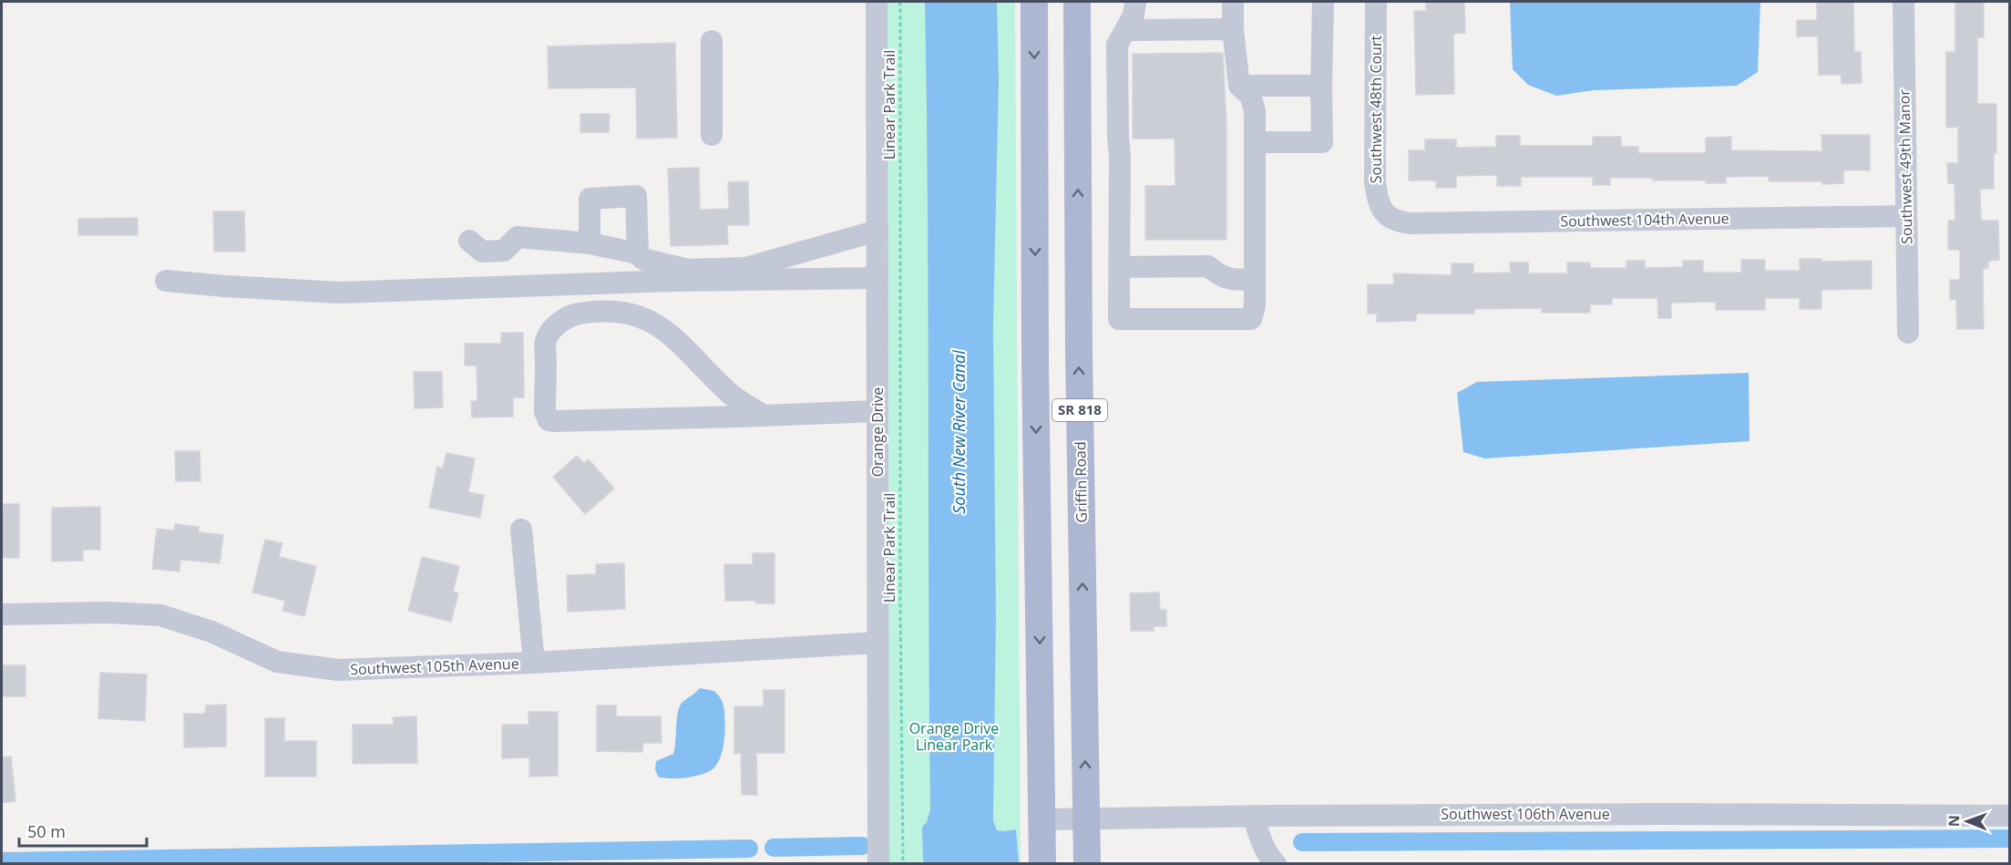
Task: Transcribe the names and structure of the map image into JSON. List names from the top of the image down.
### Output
{
  "streets": {
    "main road": ["SR 818", "Griffin Road"],
    "street": [
      "Southwest 48th Court",
      "Southwest 49th Manor",
      "Southwest 104th Avenue",
      "Orange Drive",
      "Southwest 105th Avenue",
      "Southwest 106th Avenue"
    ],
    "path": ["Linear Park Trail"]
  },
  "crossings": [
    ["Southwest 48th Court", "Southwest 104th Avenue"],
    ["Southwest 49th Manor", "Southwest 104th Avenue"],
    ["SR 818", "Southwest 106th Avenue"],
    ["Orange Drive", "Southwest 105th Avenue"],
    ["Griffin Road", "Southwest 106th Avenue"]
  ],
  "water": ["South New River Canal"],
  "parks": ["Orange Drive Linear Park"],
  "scale_bar": "50 m",
  "north": "left"
}
